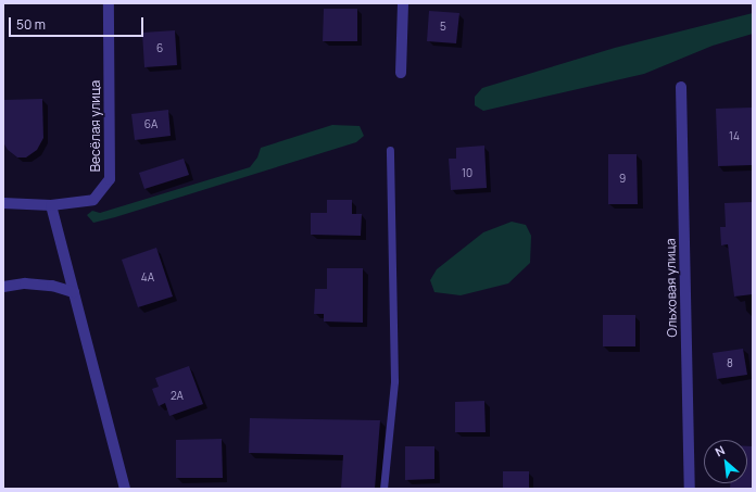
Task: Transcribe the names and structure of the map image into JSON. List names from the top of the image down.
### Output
{
  "streets": {
    "street": ["Весёлая улица", "Ольховая улица"]
  },
  "house_numbers": [
    "5",
    "6",
    "6А",
    "14",
    "10",
    "9",
    "4А",
    "8",
    "2А"
  ],
  "scale_bar": "50 m",
  "north": "top left"
}
